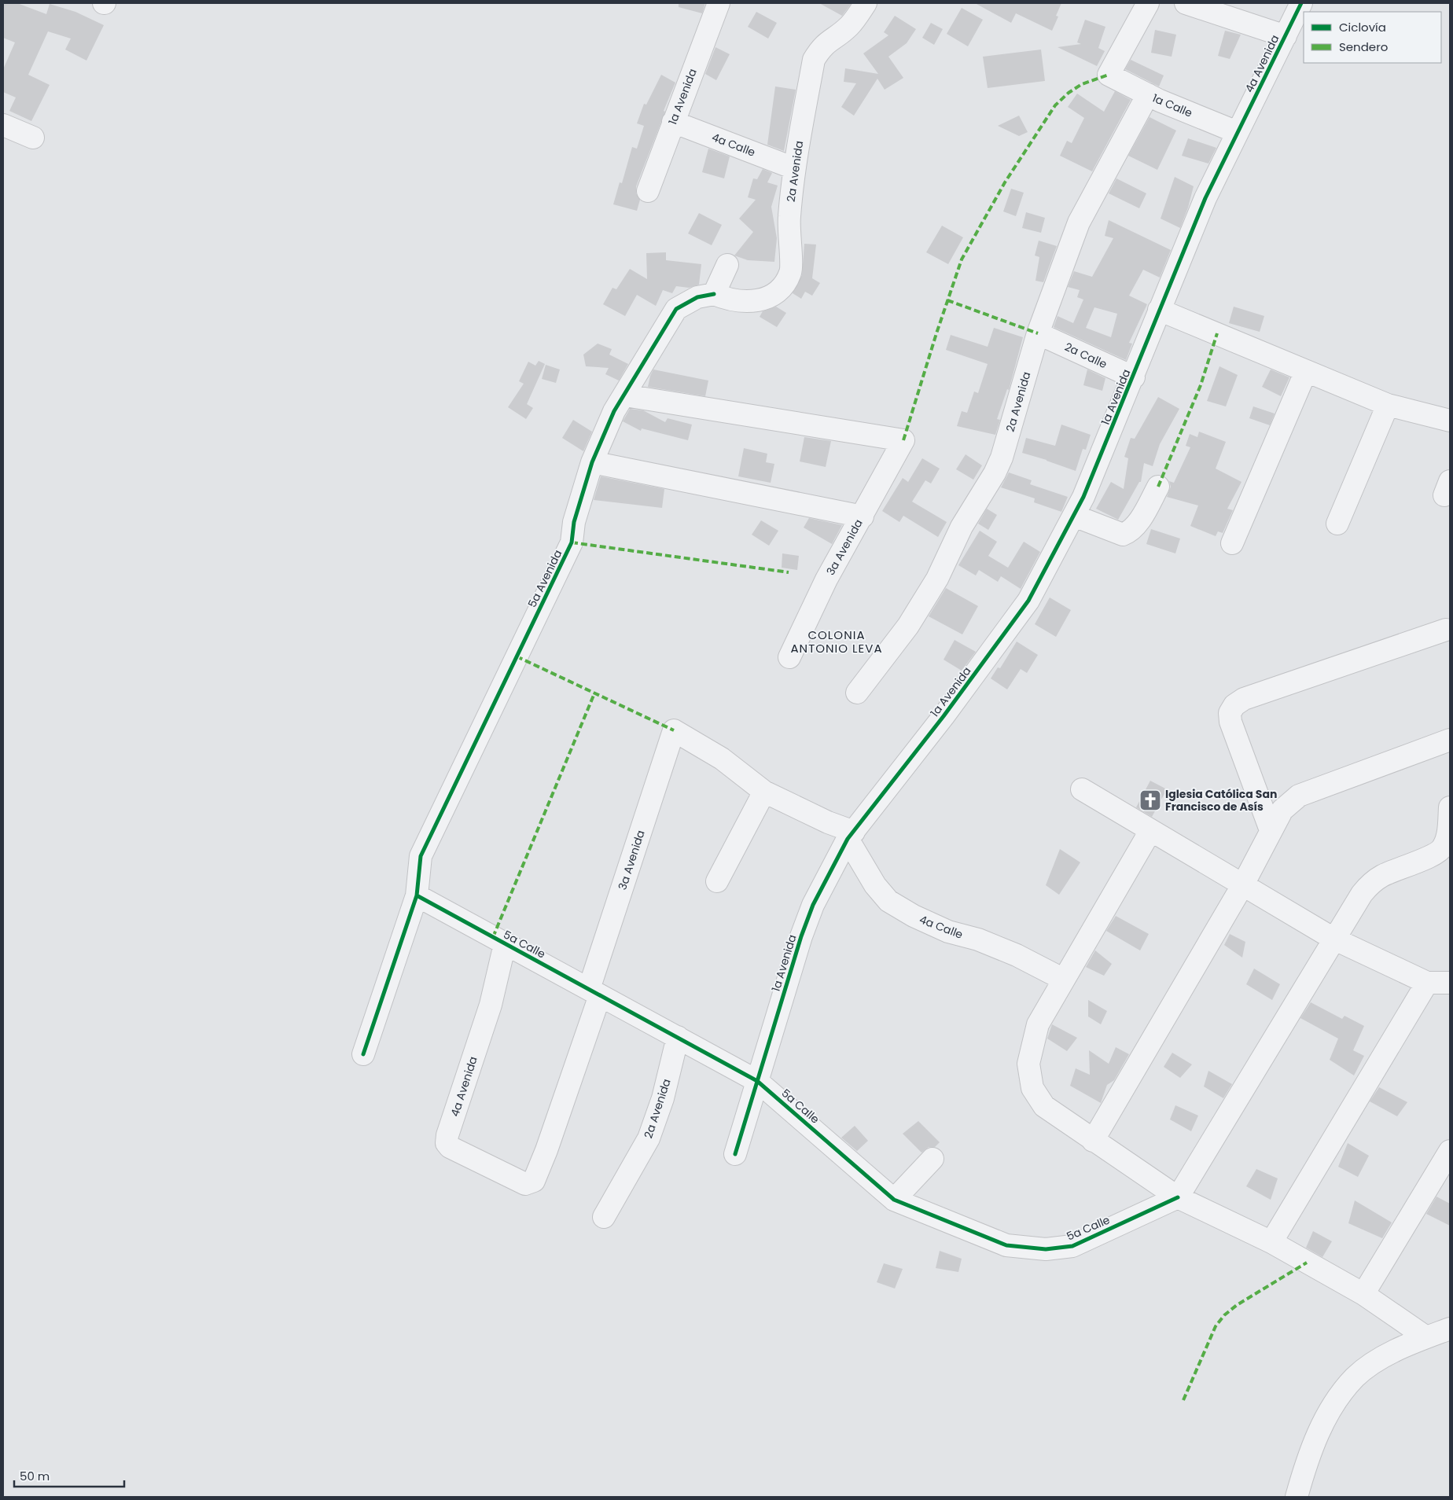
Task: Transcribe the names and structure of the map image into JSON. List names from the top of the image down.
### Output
{
  "streets": {
    "street": [
      "4a Avenida",
      "1a Avenida",
      "1a Calle",
      "4a Calle",
      "2a Avenida",
      "2a Calle",
      "3a Avenida",
      "5a Avenida",
      "5a Calle"
    ]
  },
  "crossings": [
    ["4a Avenida", "1a Avenida"],
    ["4a Avenida", "1a Calle"],
    ["4a Avenida", "3a Avenida"],
    ["4a Avenida", "5a Calle"],
    ["1a Avenida", "1a Calle"],
    ["1a Avenida", "4a Calle"],
    ["1a Avenida", "2a Calle"],
    ["1a Avenida", "5a Calle"],
    ["1a Calle", "2a Avenida"],
    ["4a Calle", "2a Avenida"],
    ["2a Avenida", "2a Calle"],
    ["2a Avenida", "5a Avenida"],
    ["2a Avenida", "5a Calle"],
    ["3a Avenida", "5a Avenida"],
    ["3a Avenida", "5a Calle"],
    ["5a Avenida", "5a Calle"]
  ],
  "districts": ["COLONIA ANTONIO LEVA"],
  "places": {
    "church": ["Iglesia Católica San Francisco de Asís"]
  },
  "legend": ["Ciclovía", "Sendero"],
  "scale_bar": "50 m"
}
